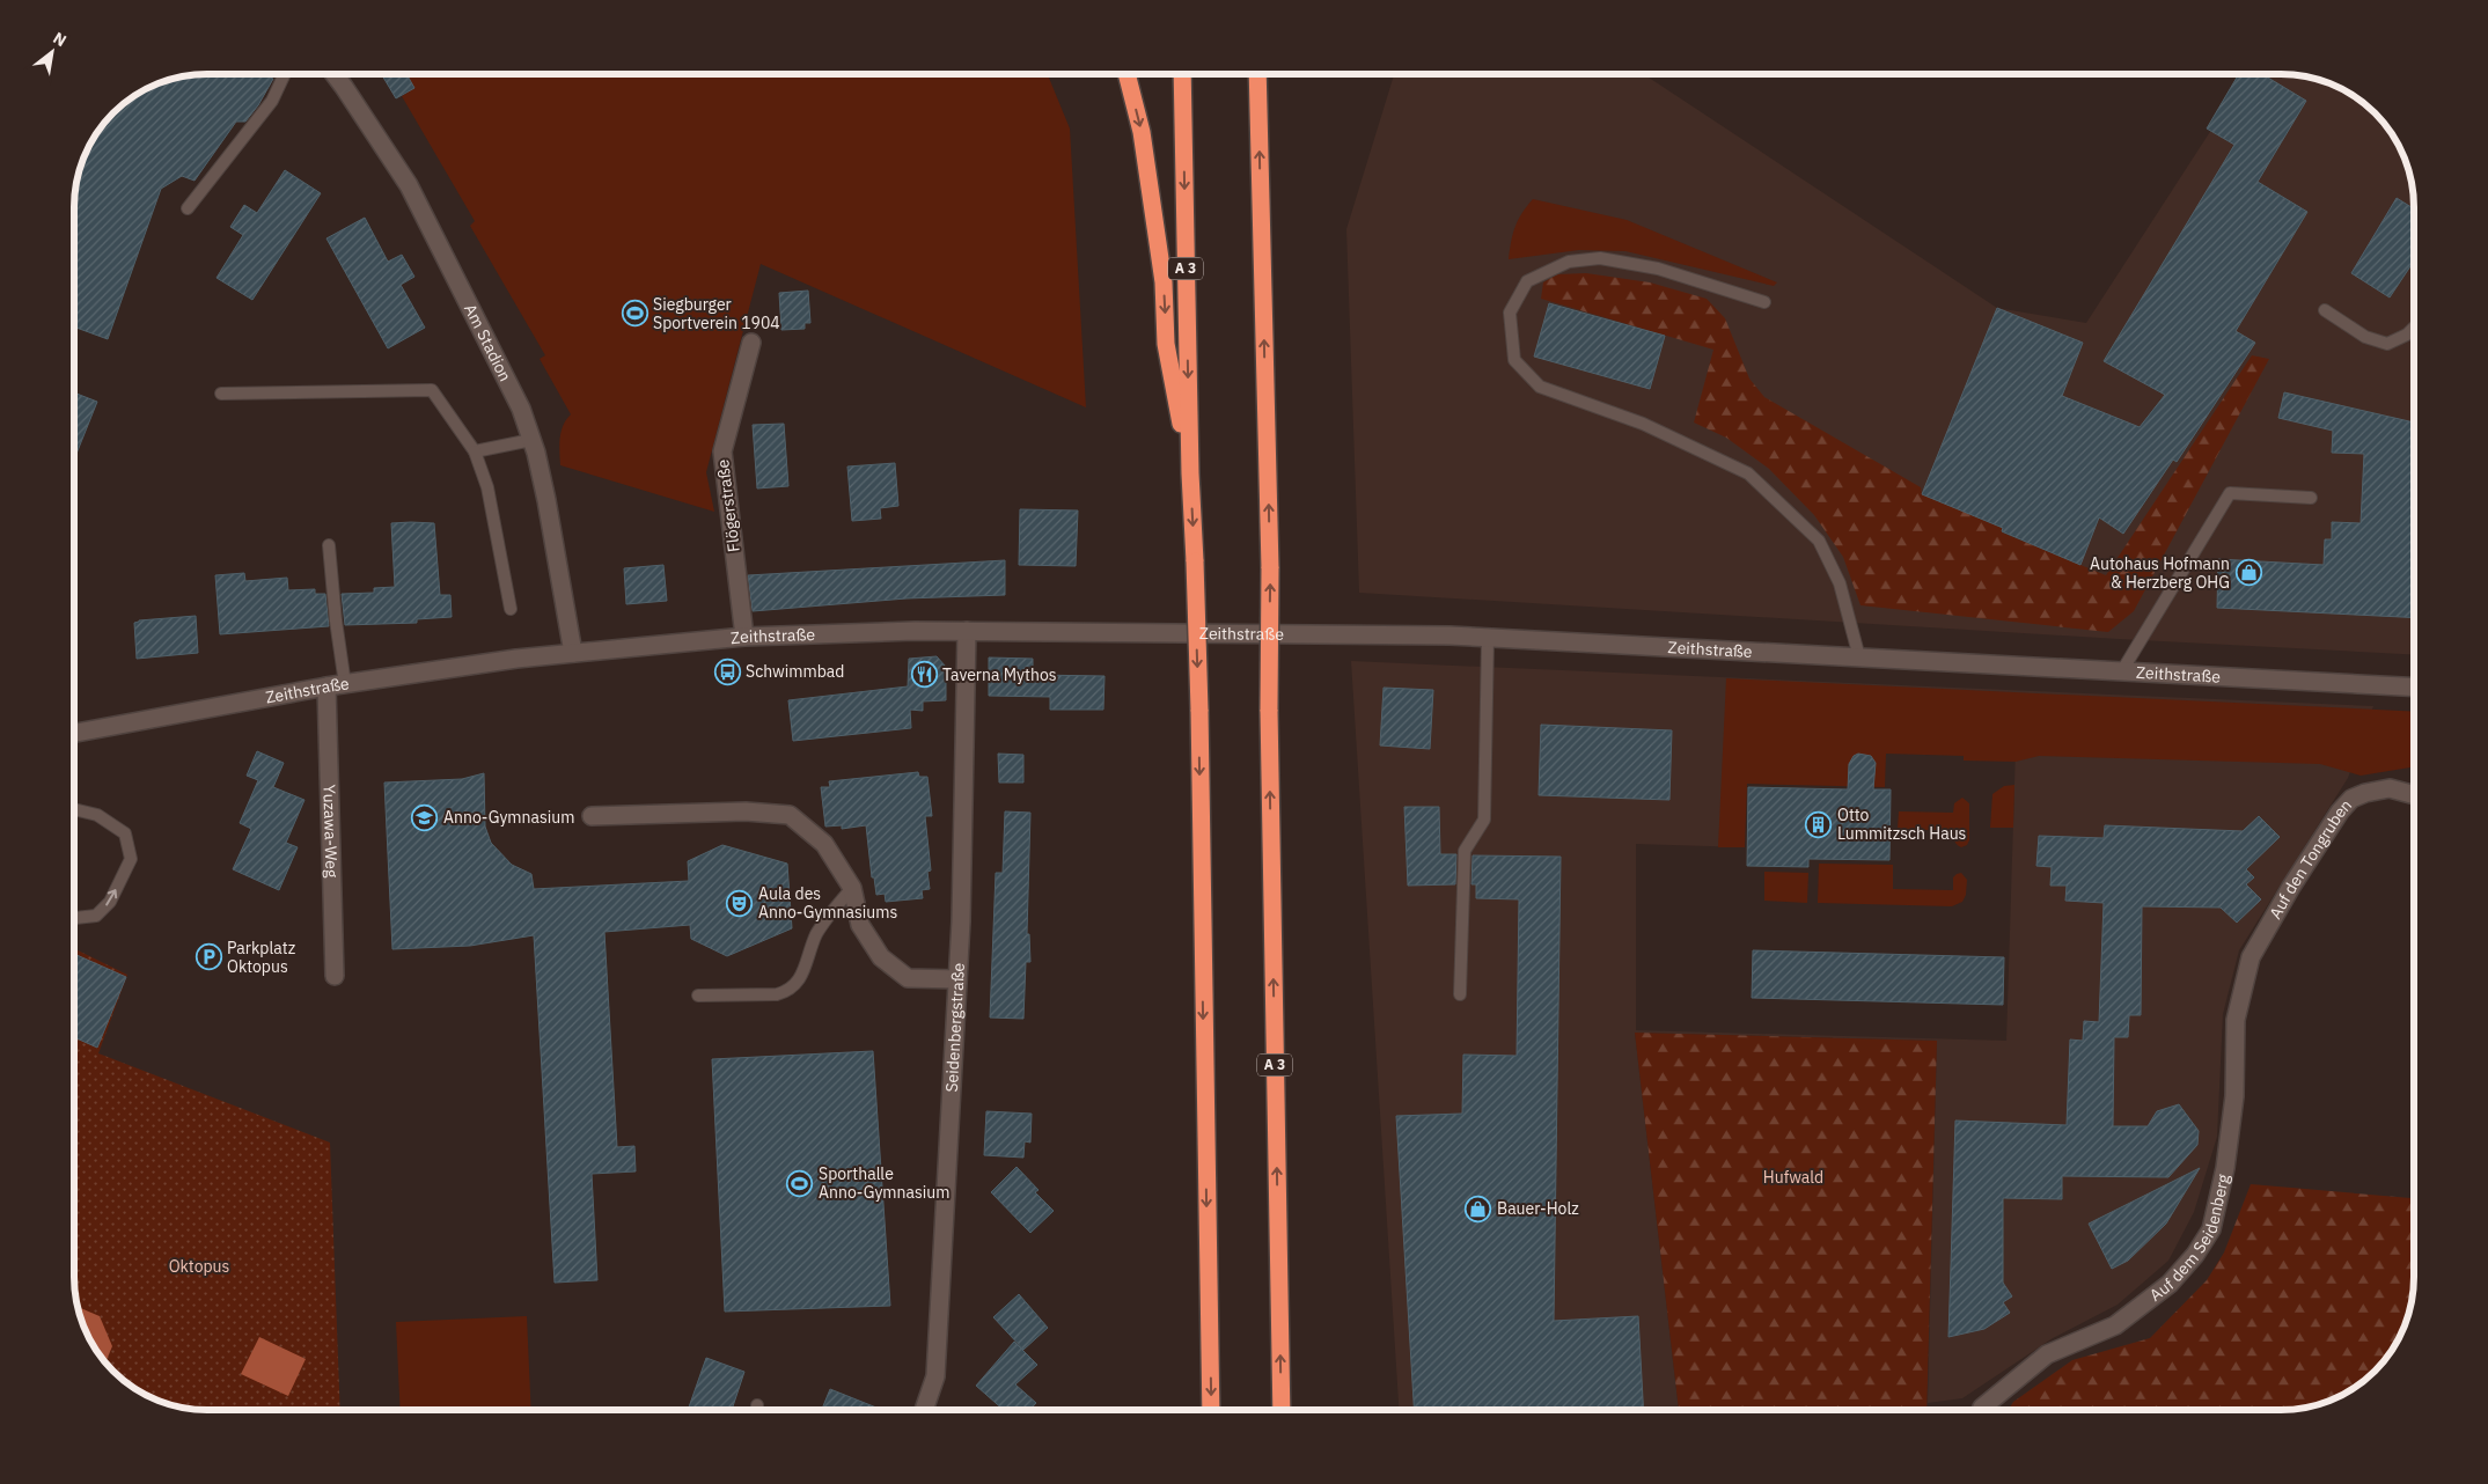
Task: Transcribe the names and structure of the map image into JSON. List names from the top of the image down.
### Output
{
  "streets": {
    "highway": ["A 3"],
    "street": [
      "Am Stadion",
      "Flögerstraße",
      "Zeithstraße",
      "Yuzawa-Weg",
      "Auf den Tongruben",
      "Seidenbergstraße",
      "Auf dem Seidenberg"
    ]
  },
  "crossings": [
    ["Am Stadion", "Zeithstraße"],
    ["Flögerstraße", "Zeithstraße"],
    ["Zeithstraße", "Yuzawa-Weg"],
    ["Zeithstraße", "Seidenbergstraße"],
    ["Auf den Tongruben", "Auf dem Seidenberg"]
  ],
  "parks": ["Hufwald", "Oktopus"],
  "places": {
    "sports": ["Siegburger Sportverein 1904", "Sporthalle Anno-Gymnasium"],
    "shop": ["Autohaus Hofmann & Herzberg OHG", "Bauer-Holz"],
    "bus stop": ["Schwimmbad"],
    "restaurant": ["Taverna Mythos"],
    "school or university": ["Anno-Gymnasium"],
    "building": ["Otto Lummitzsch Haus"],
    "theatre": ["Aula des Anno-Gymnasiums"],
    "parking": ["Parkplatz Oktopus"]
  },
  "north": "top right"
}
